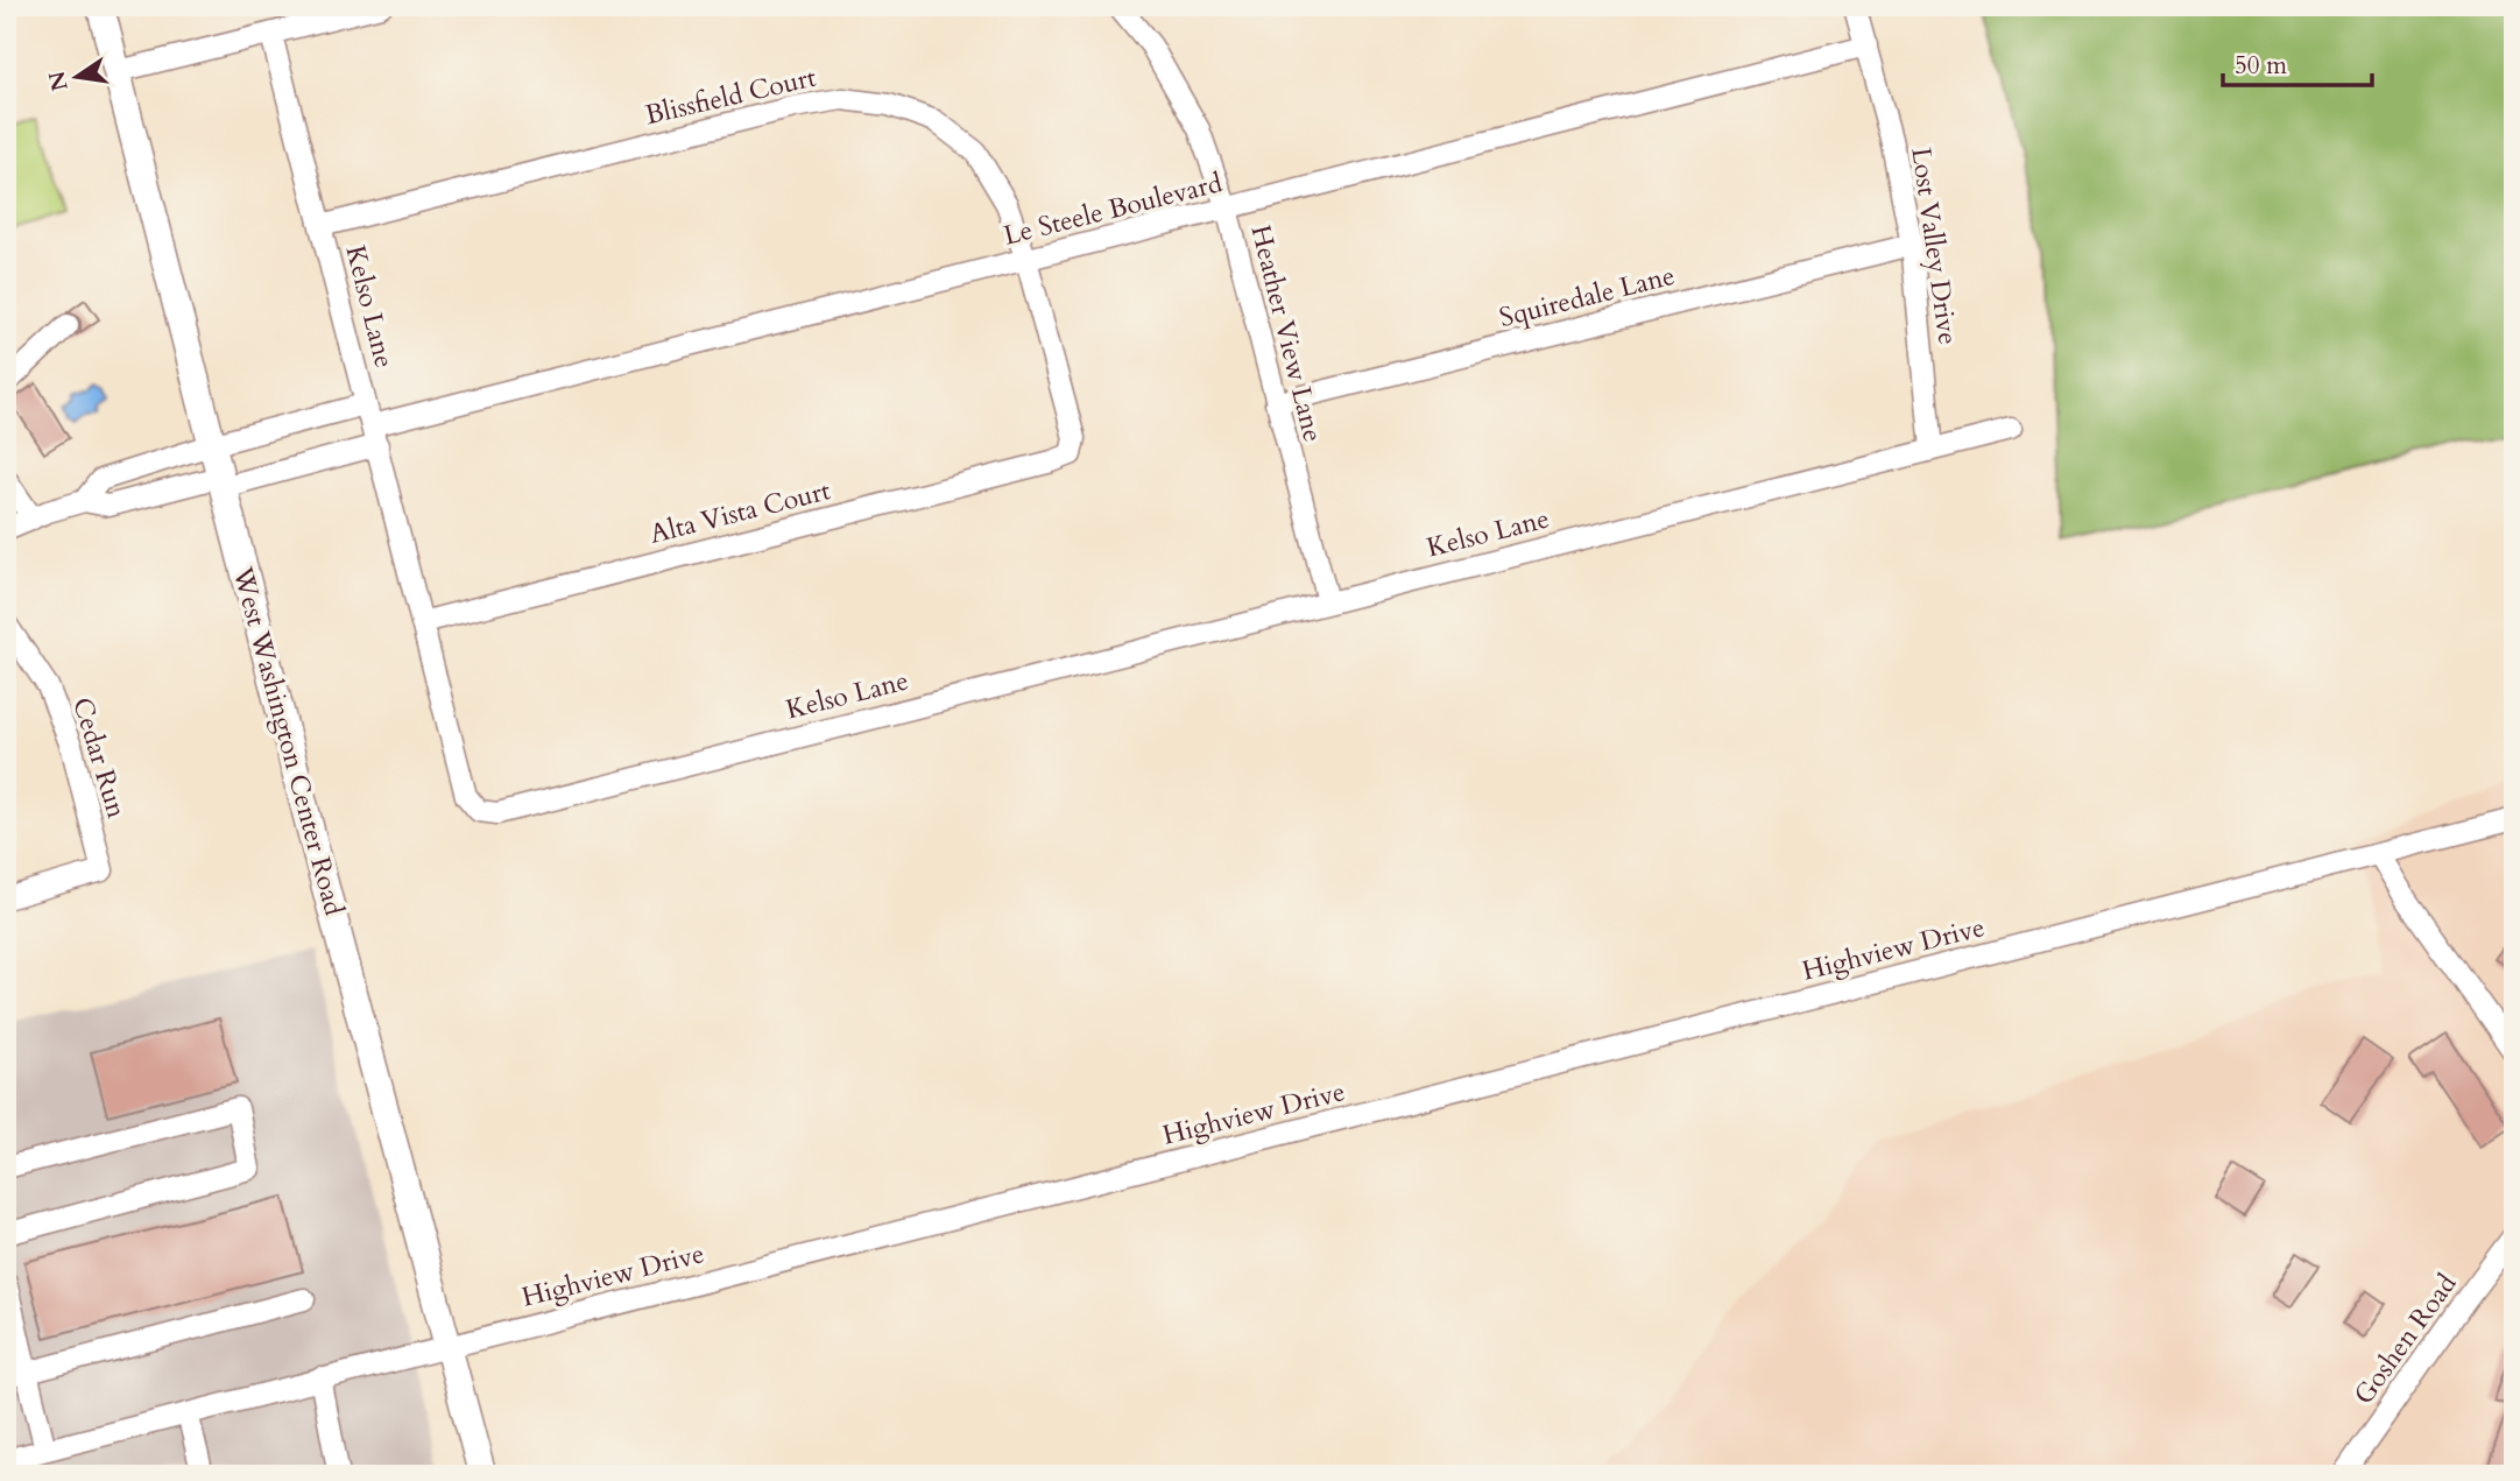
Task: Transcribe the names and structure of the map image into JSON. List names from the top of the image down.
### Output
{
  "streets": {
    "main road": ["West Washington Center Road"],
    "street": [
      "Blissfield Court",
      "Le Steele Boulevard",
      "Lost Valley Drive",
      "Squiredale Lane",
      "Kelso Lane",
      "Heather View Lane",
      "Alta Vista Court",
      "Cedar Run",
      "Highview Drive",
      "Goshen Road"
    ]
  },
  "crossings": [
    ["Blissfield Court", "Le Steele Boulevard"],
    ["Blissfield Court", "Kelso Lane"],
    ["Blissfield Court", "Alta Vista Court"],
    ["Le Steele Boulevard", "Lost Valley Drive"],
    ["Le Steele Boulevard", "Kelso Lane"],
    ["Le Steele Boulevard", "Heather View Lane"],
    ["Le Steele Boulevard", "West Washington Center Road"],
    ["Lost Valley Drive", "Squiredale Lane"],
    ["Lost Valley Drive", "Kelso Lane"],
    ["Squiredale Lane", "Heather View Lane"],
    ["Kelso Lane", "Heather View Lane"],
    ["Kelso Lane", "Alta Vista Court"],
    ["West Washington Center Road", "Highview Drive"]
  ],
  "scale_bar": "50 m",
  "north": "left"
}
